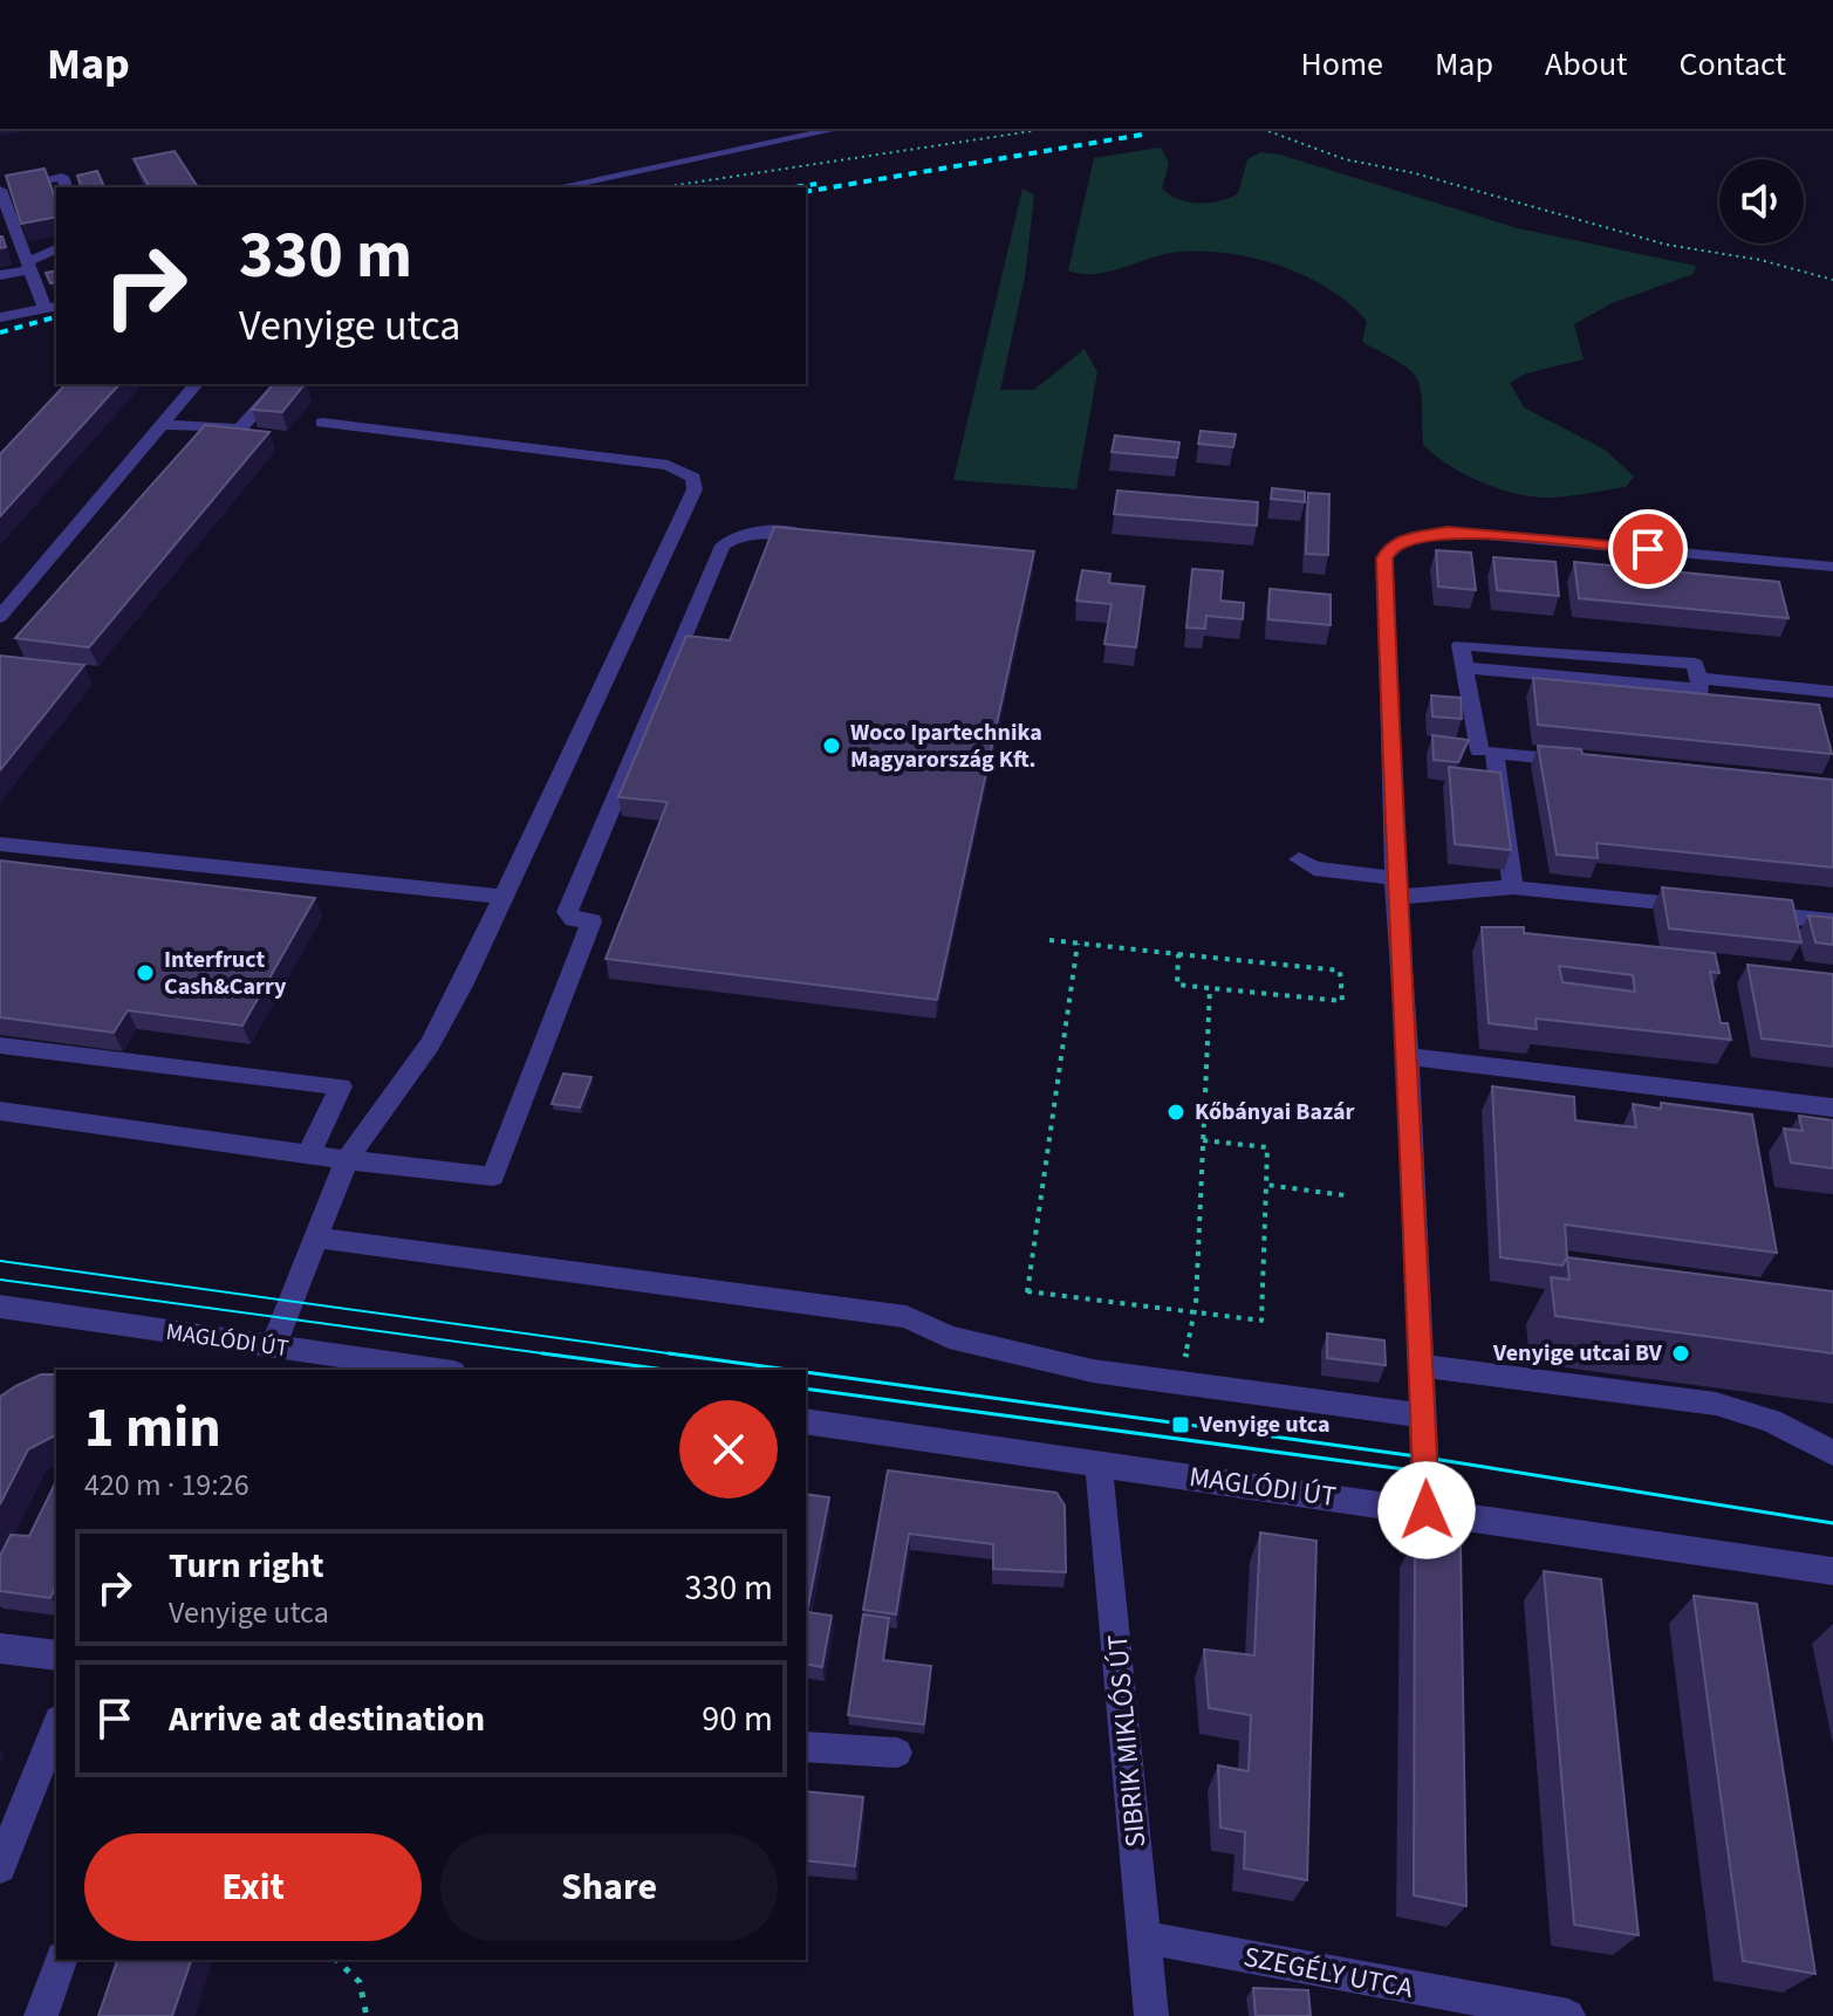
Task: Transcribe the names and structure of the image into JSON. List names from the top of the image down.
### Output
{
  "streets": {
    "street": ["MAGLÓDI ÚT", "SIBRIK MIKLÓS ÚT", "SZEGÉLY UTCA"]
  },
  "crossings": [
    ["MAGLÓDI ÚT", "SIBRIK MIKLÓS ÚT"],
    ["SIBRIK MIKLÓS ÚT", "SZEGÉLY UTCA"]
  ],
  "places": {
    "other": [
      "Woco Ipartechnika Magyarország Kft.",
      "Interfruct Cash&Carry",
      "Kőbányai Bazár",
      "Venyige utcai BV"
    ],
    "transit": ["Venyige utca"]
  },
  "page": {
    "header": "Map",
    "nav": [
      "Home",
      "Map",
      "About",
      "Contact"
    ],
    "turn": ["330 m", "Venyige utca"],
    "heading": ["1 min", "420 m · 19:26"],
    "list": [
      {
        "name": "Turn right",
        "note": "Venyige utca",
        "value": "330 m"
      },
      {
        "name": "Arrive at destination",
        "value": "90 m"
      }
    ],
    "buttons": ["Exit", "Share"]
  }
}
